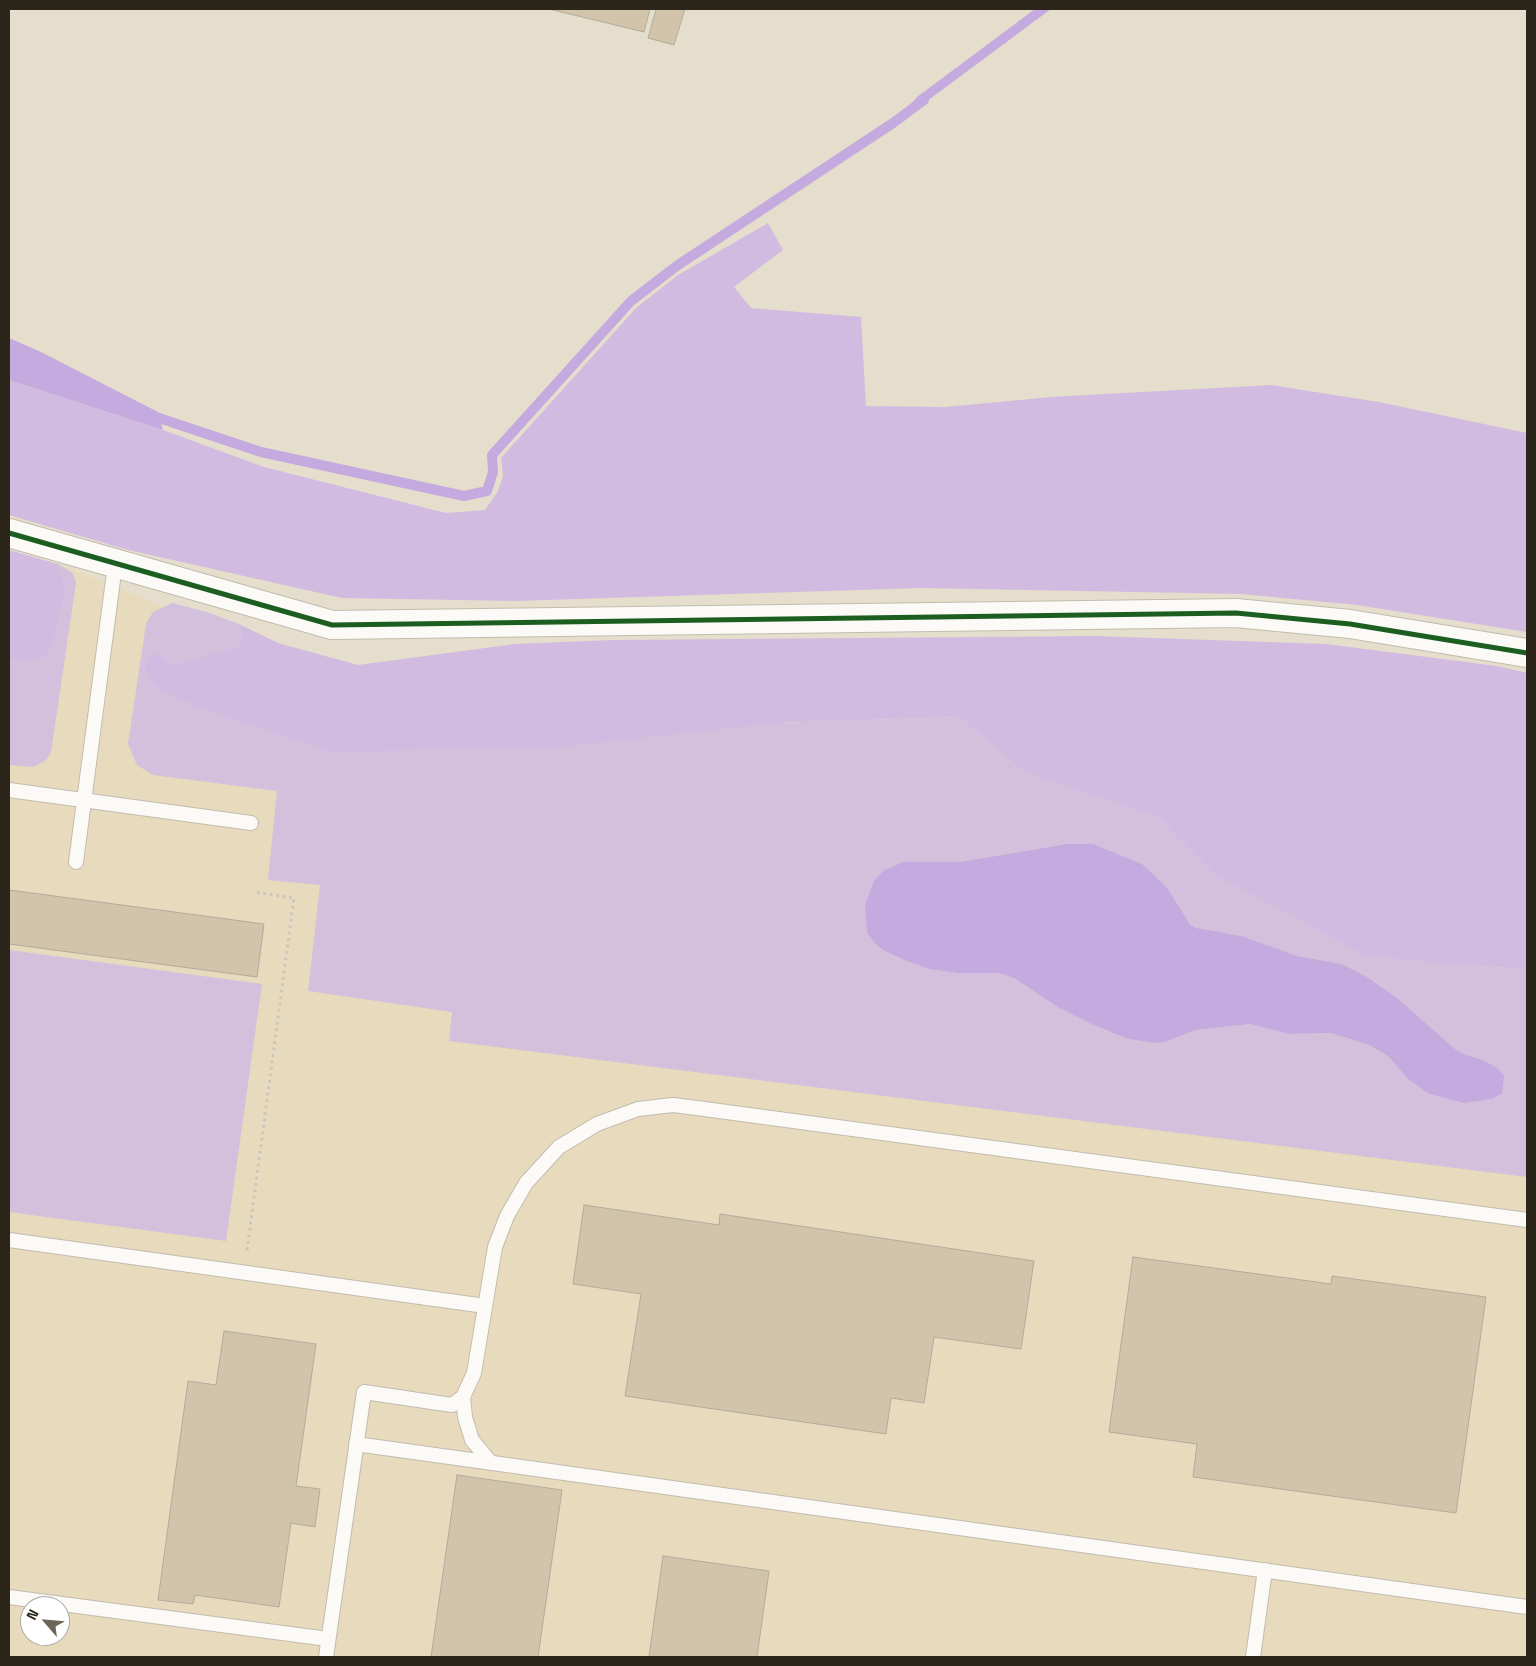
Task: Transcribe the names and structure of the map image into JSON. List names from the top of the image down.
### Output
{
  "north": "top left"
}
